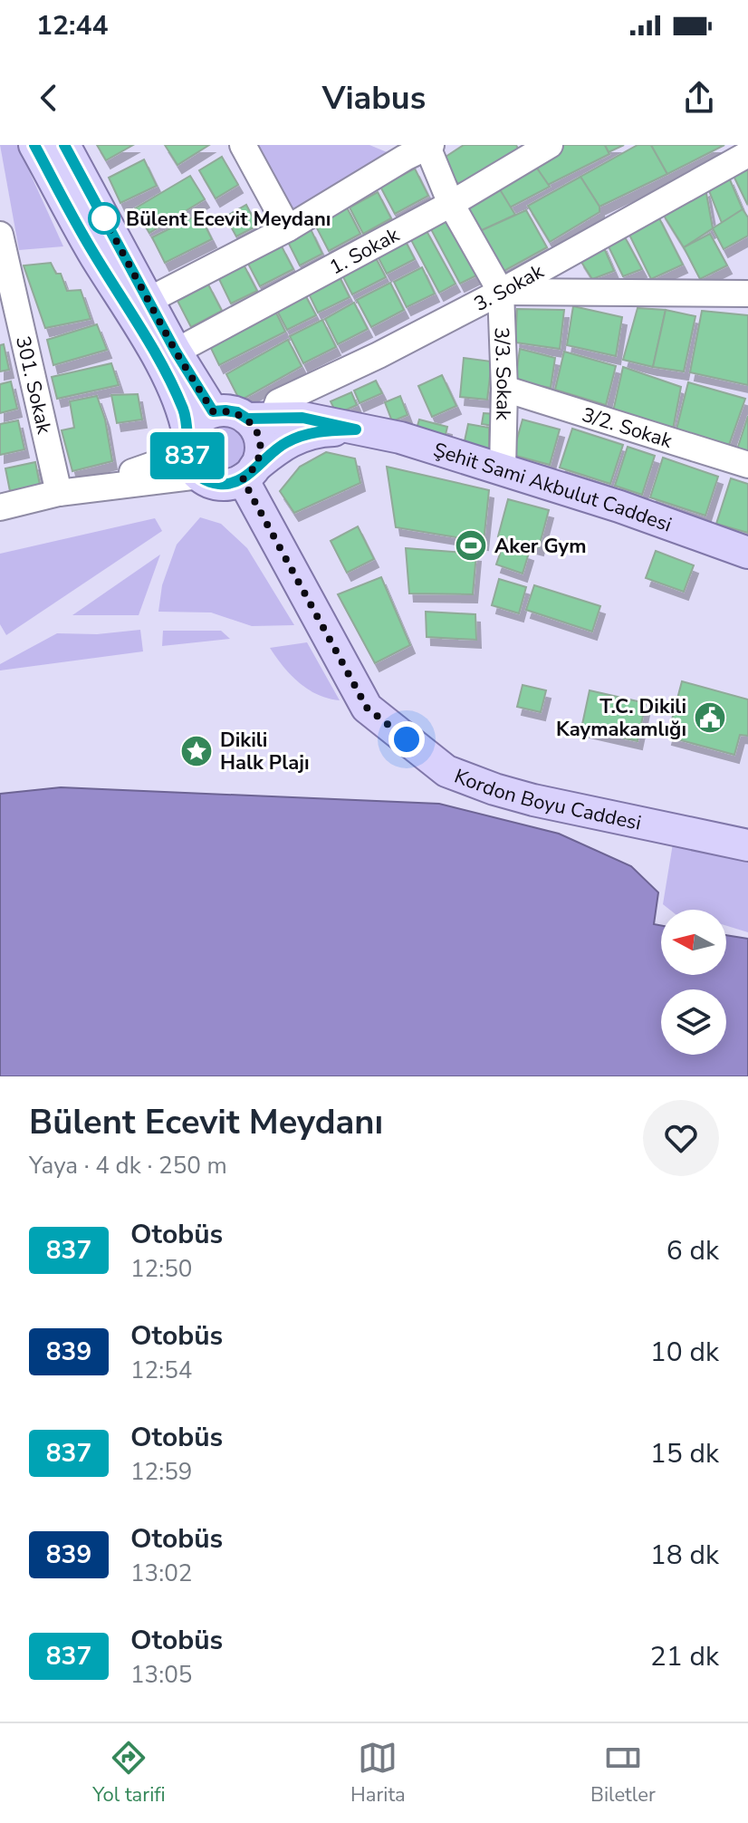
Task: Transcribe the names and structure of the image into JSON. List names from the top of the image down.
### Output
{
  "streets": {
    "main road": ["Şehit Sami Akbulut Caddesi", "Kordon Boyu Caddesi"],
    "street": [
      "1. Sokak",
      "3. Sokak",
      "3/3. Sokak",
      "301. Sokak",
      "3/2. Sokak"
    ]
  },
  "crossings": [
    ["1. Sokak", "3/3. Sokak"],
    ["3. Sokak", "3/3. Sokak"],
    ["3. Sokak", "Şehit Sami Akbulut Caddesi"],
    ["3. Sokak", "Kordon Boyu Caddesi"],
    ["3/3. Sokak", "3/2. Sokak"],
    ["3/3. Sokak", "Şehit Sami Akbulut Caddesi"],
    ["Şehit Sami Akbulut Caddesi", "Kordon Boyu Caddesi"]
  ],
  "places": {
    "other": ["Bülent Ecevit Meydanı"],
    "sports": ["Aker Gym"],
    "public building": ["T.C. Dikili Kaymakamlığı"],
    "place": ["Dikili Halk Plajı"]
  },
  "lines": ["bus line 837"],
  "north": "left",
  "page": {
    "status": "12:44",
    "header": "Viabus",
    "on_map": "837",
    "heading": ["Bülent Ecevit Meydanı", "Yaya · 4 dk · 250 m"],
    "list": [
      {
        "mark": "837",
        "name": "Otobüs",
        "note": "12:50",
        "value": "6 dk"
      },
      {
        "mark": "839",
        "name": "Otobüs",
        "note": "12:54",
        "value": "10 dk"
      },
      {
        "mark": "837",
        "name": "Otobüs",
        "note": "12:59",
        "value": "15 dk"
      },
      {
        "mark": "839",
        "name": "Otobüs",
        "note": "13:02",
        "value": "18 dk"
      },
      {
        "mark": "837",
        "name": "Otobüs",
        "note": "13:05",
        "value": "21 dk"
      }
    ],
    "tabs": ["Yol tarifi", "Harita", "Biletler"]
  }
}
